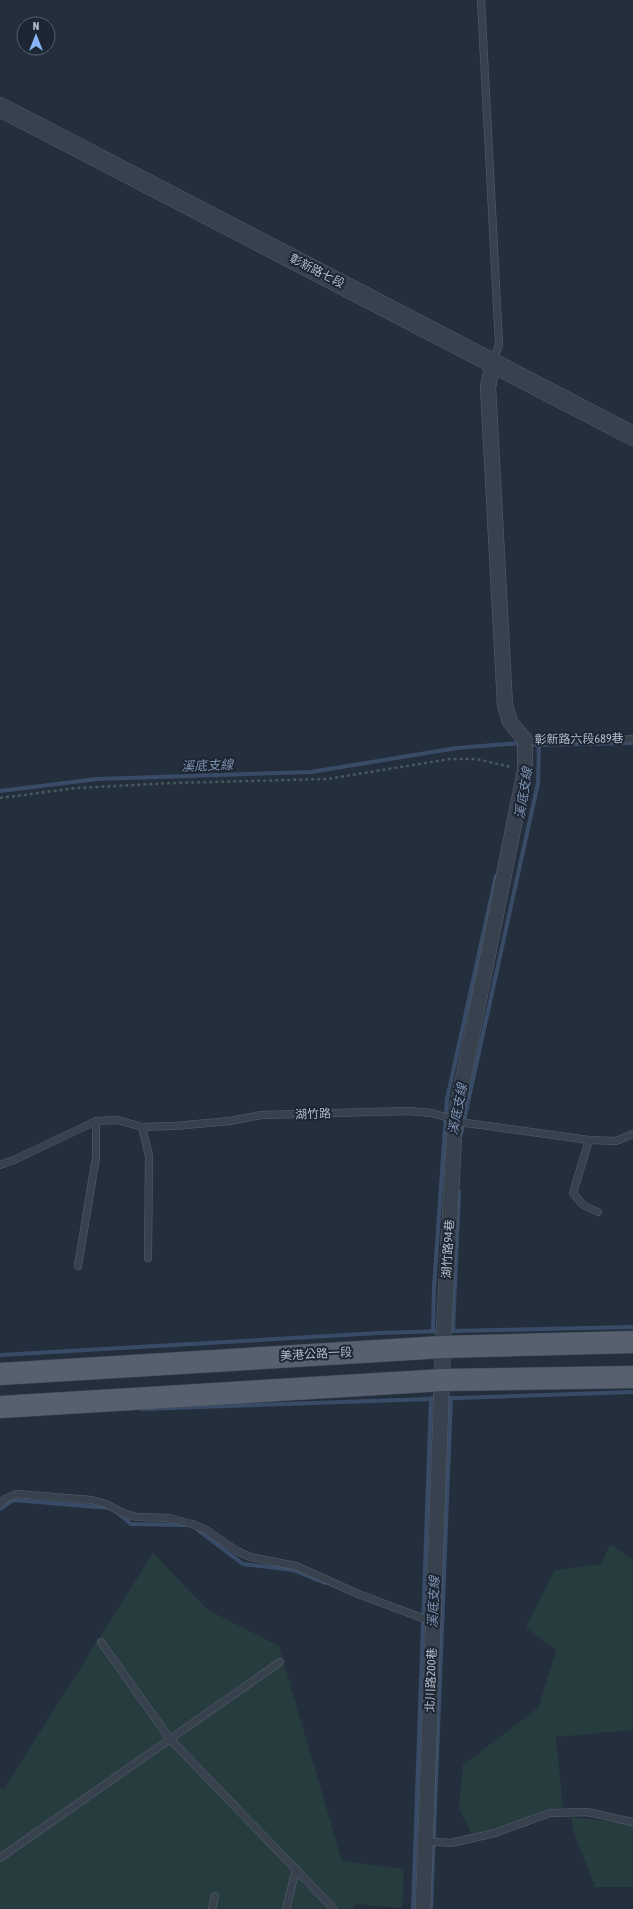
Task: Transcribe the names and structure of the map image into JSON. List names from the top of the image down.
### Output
{
  "streets": {
    "main road": ["美港公路一段"],
    "street": ["彰新路七段", "湖竹路94巷", "北川路200巷"],
    "lane": ["彰新路六段689巷", "湖竹路"]
  },
  "crossings": [
    ["彰新路六段689巷", "湖竹路94巷"],
    ["湖竹路", "湖竹路94巷"],
    ["湖竹路94巷", "美港公路一段"],
    ["湖竹路94巷", "北川路200巷"]
  ],
  "water": ["溪底支線"],
  "north": "top"
}
